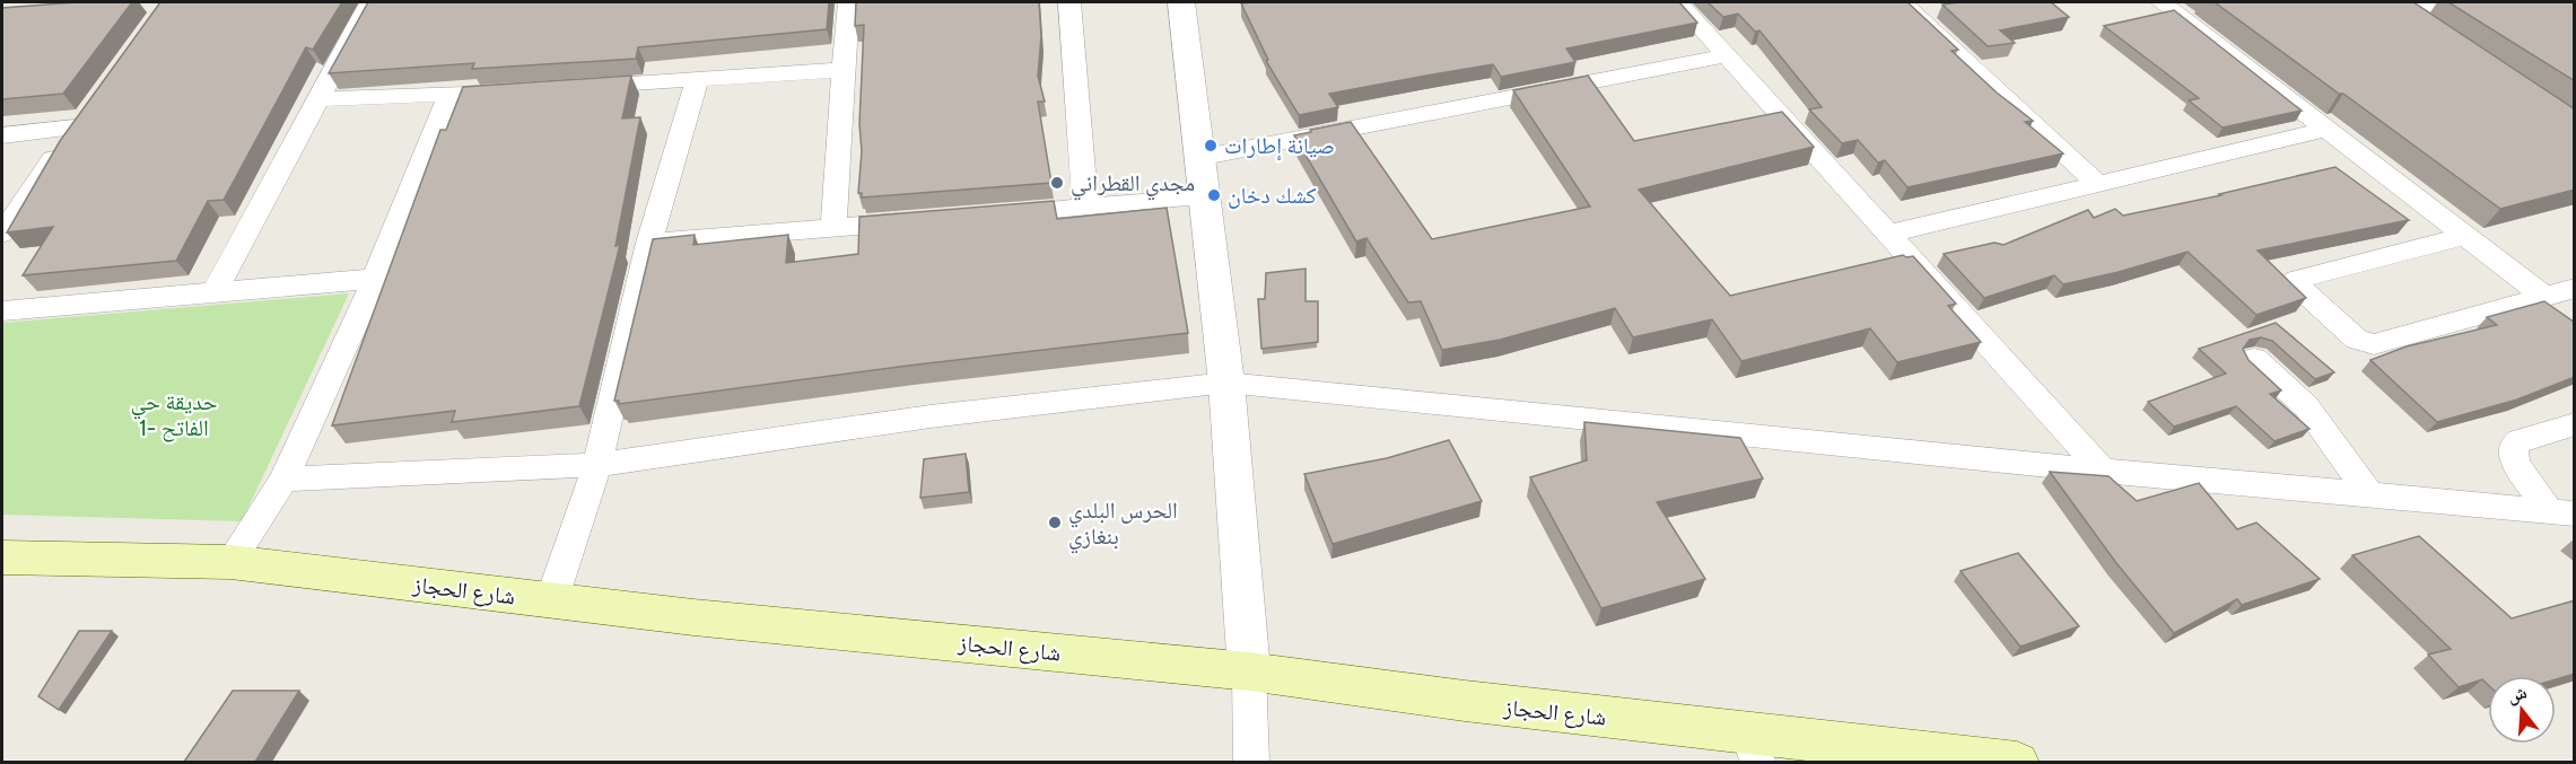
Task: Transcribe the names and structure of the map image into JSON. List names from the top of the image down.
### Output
{
  "streets": {
    "main road": ["شارع الحجاز"]
  },
  "parks": ["حديقة حي الفاتح -1"],
  "places": [
    "صيانة إطارات",
    "مجدي القطراني",
    "كشك دخان",
    "الحرس البلدي بنغازي"
  ],
  "north": "top"
}
